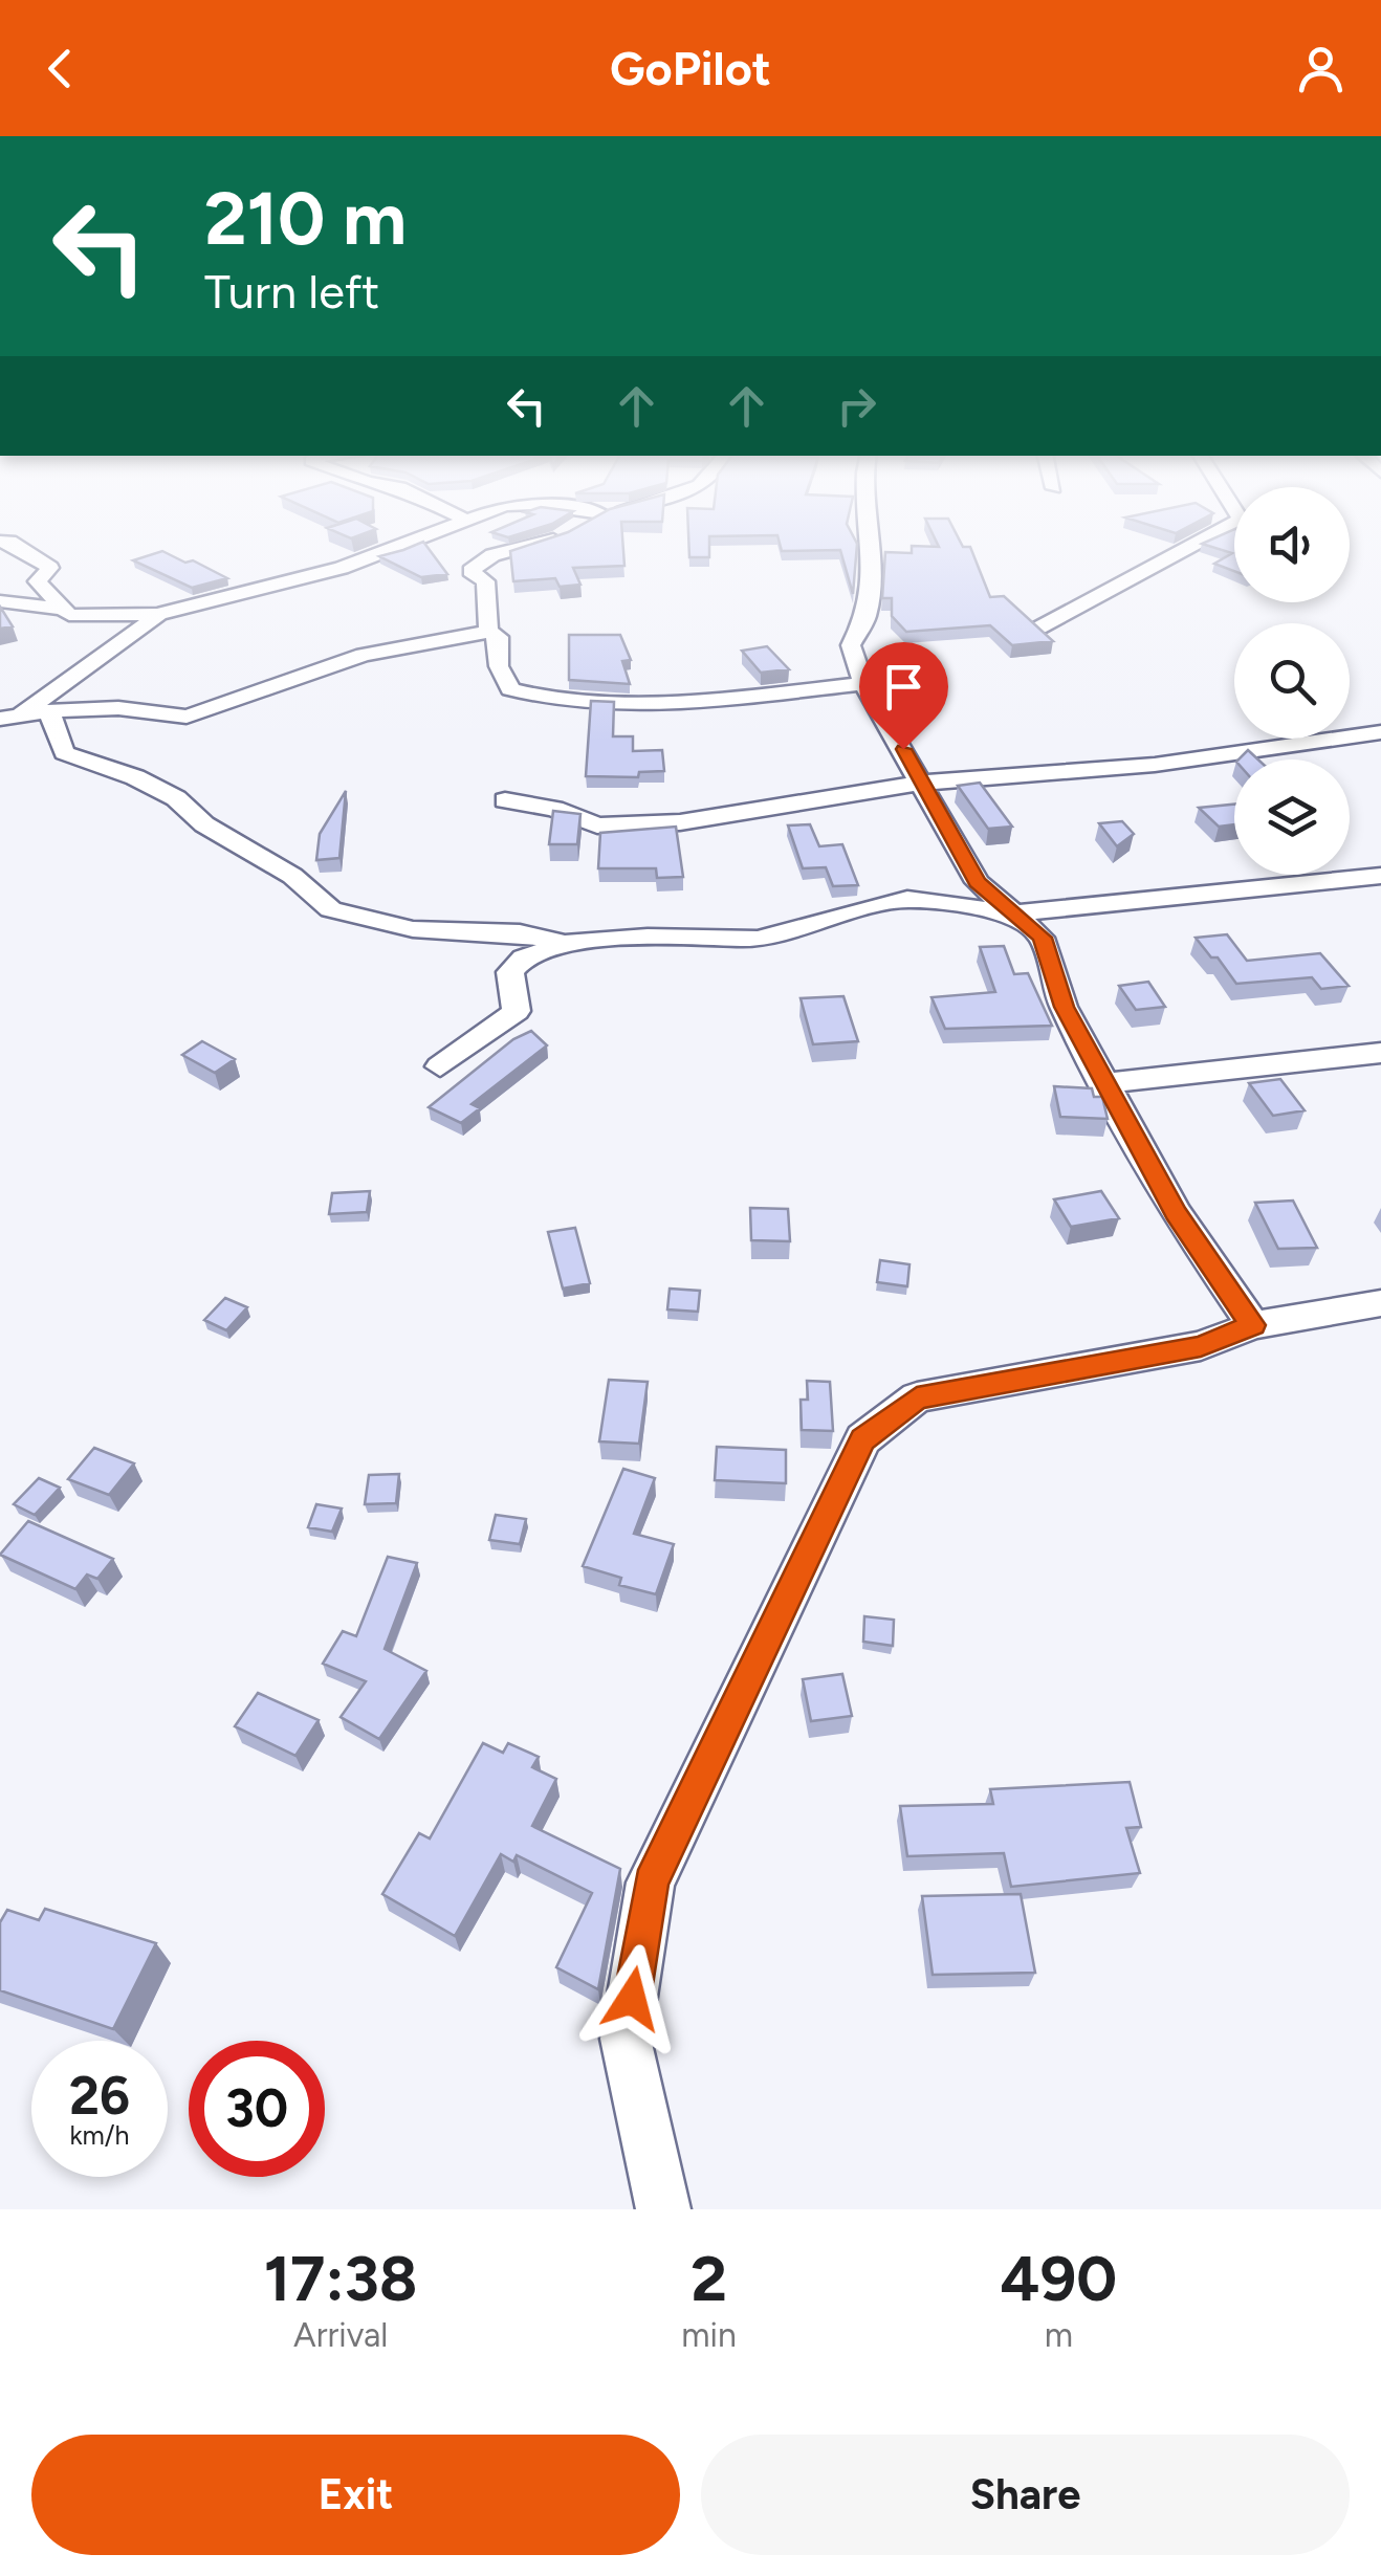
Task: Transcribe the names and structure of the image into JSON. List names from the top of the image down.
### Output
{
  "page": {
    "header": "GoPilot",
    "turn": ["210 m", "Turn left"],
    "speed": "26 km/h",
    "limit": "30",
    "eta": [
      "17:38",
      "Arrival",
      "2",
      "min",
      "490",
      "m"
    ],
    "buttons": ["Exit", "Share"]
  }
}
